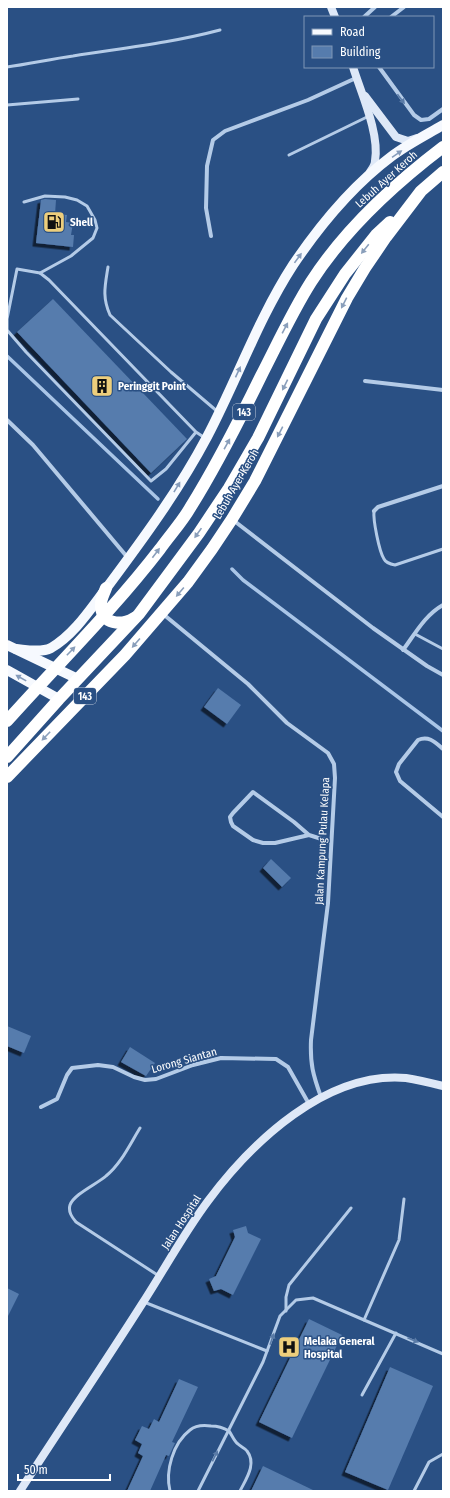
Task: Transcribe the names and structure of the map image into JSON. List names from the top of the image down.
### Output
{
  "streets": {
    "highway": ["Lebuh Ayer Keroh", "143"],
    "street": ["Jalan Kampung Pulau Kelapa", "Lorong Siantan", "Jalan Hospital"]
  },
  "crossings": [
    ["Lebuh Ayer Keroh", "Jalan Kampung Pulau Kelapa"],
    ["Jalan Kampung Pulau Kelapa", "Jalan Hospital"],
    ["Lorong Siantan", "Jalan Hospital"]
  ],
  "places": {
    "fuel station": ["Shell"],
    "building": ["Peringgit Point"],
    "hospital": ["Melaka General Hospital"]
  },
  "legend": ["Road", "Building"],
  "scale_bar": "50 m"
}
